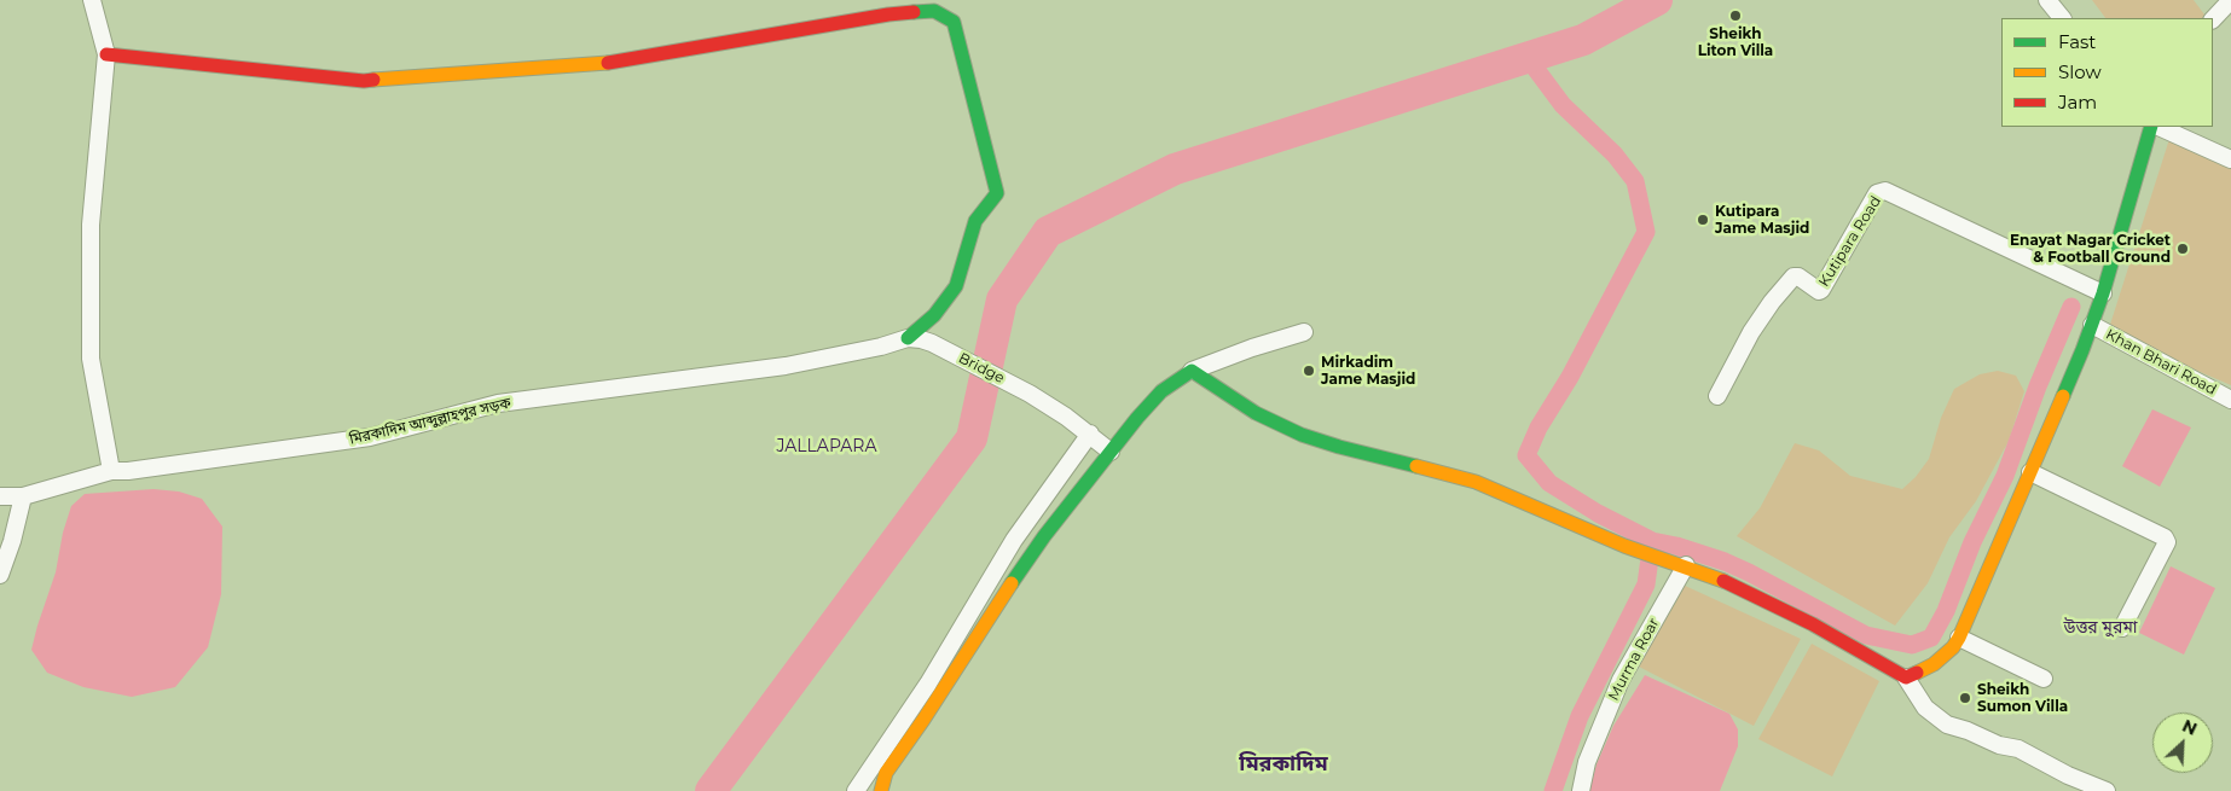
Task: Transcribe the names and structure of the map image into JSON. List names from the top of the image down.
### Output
{
  "streets": {
    "street": [
      "Kutipara Road",
      "Khan Bhari Road",
      "Bridge",
      "মিরকাদিম আব্দুল্লাহপুর সড়ক",
      "Murma Roar"
    ]
  },
  "crossings": [
    ["Bridge", "মিরকাদিম আব্দুল্লাহপুর সড়ক"]
  ],
  "districts": ["JALLAPARA", "উত্তর মুরমা", "মিরকাদিম"],
  "places": [
    "Sheikh Liton Villa",
    "Kutipara Jame Masjid",
    "Enayat Nagar Cricket & Football Ground",
    "Mirkadim Jame Masjid",
    "Sheikh Sumon Villa"
  ],
  "legend": ["Fast", "Slow", "Jam"],
  "north": "top right"
}
